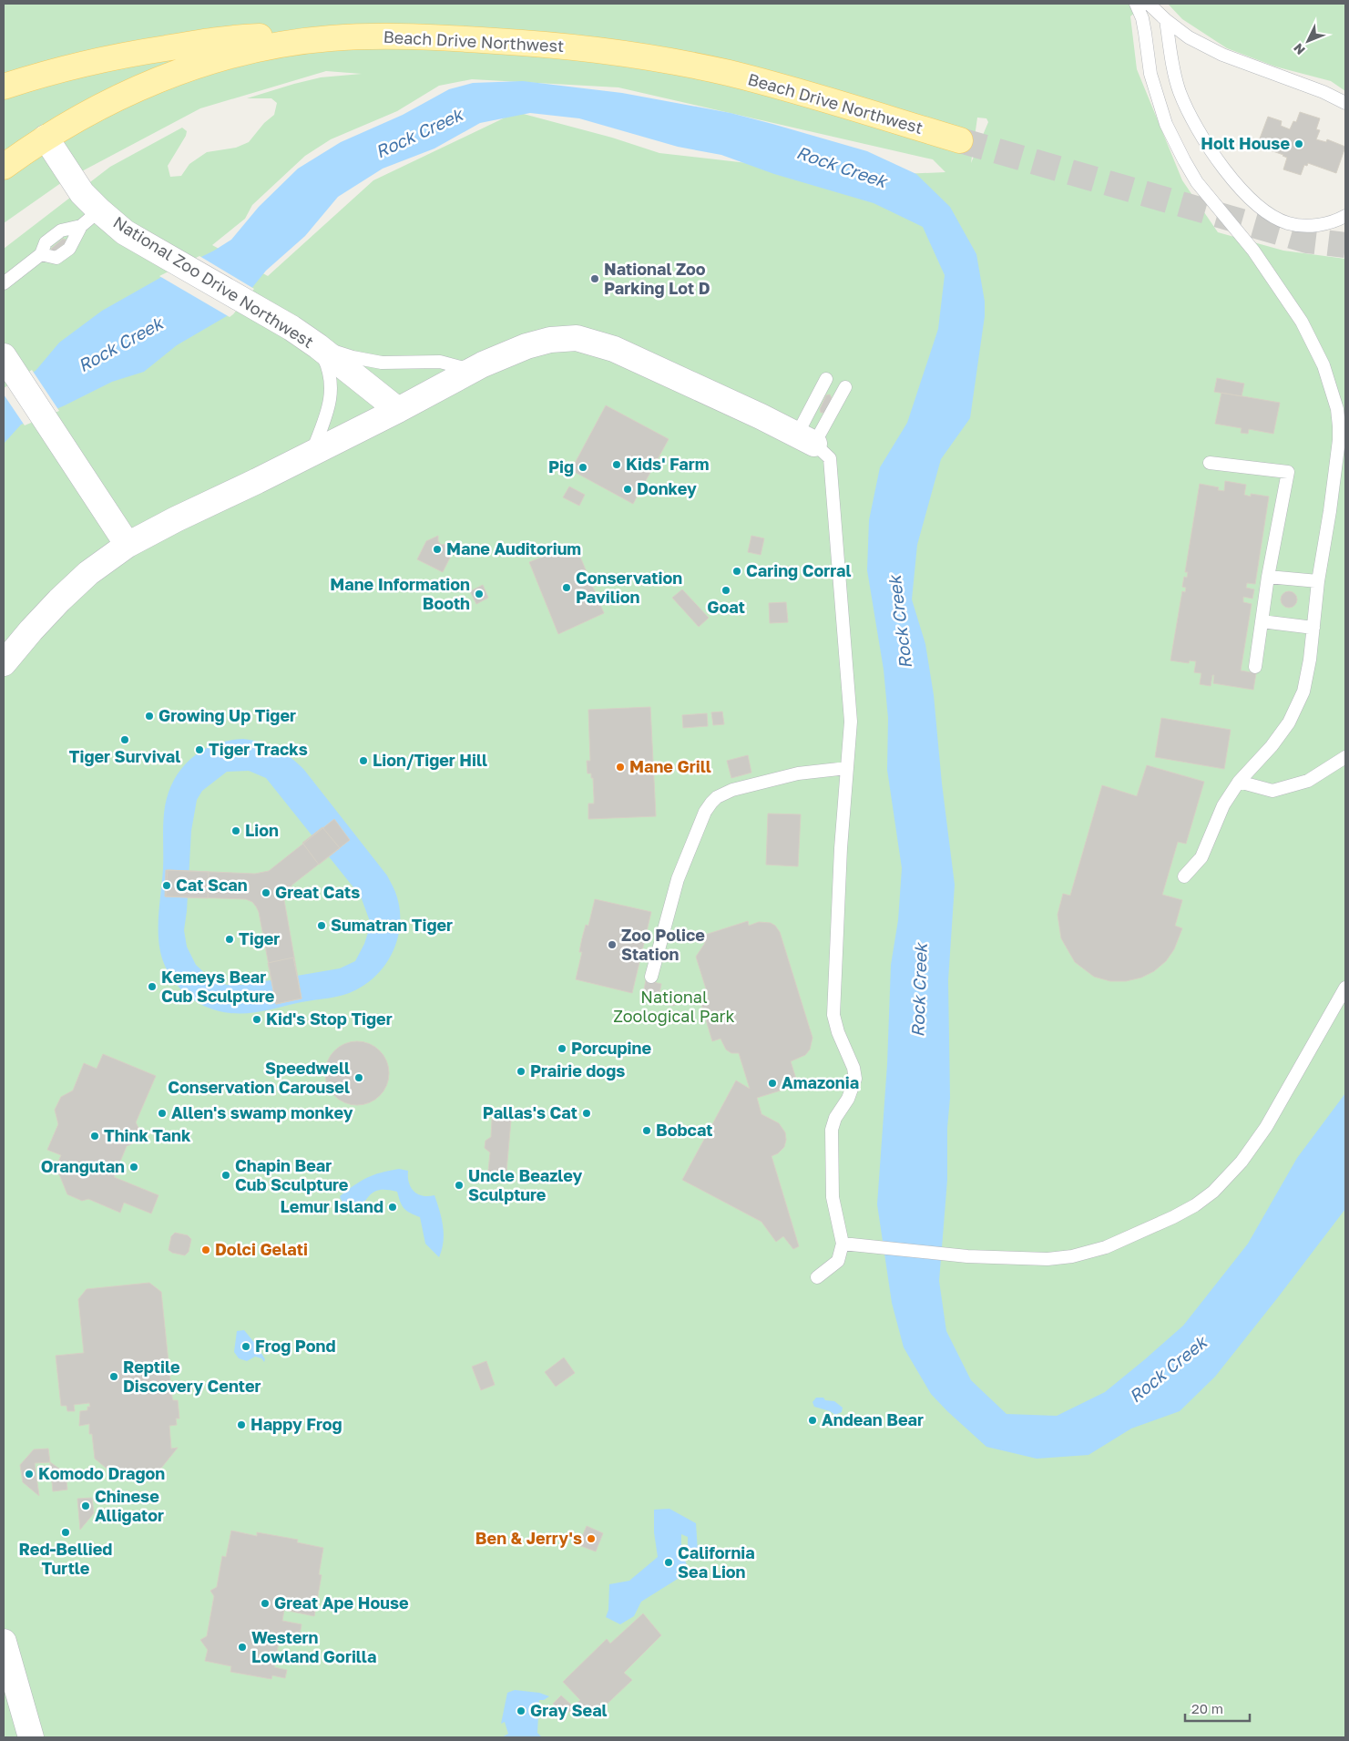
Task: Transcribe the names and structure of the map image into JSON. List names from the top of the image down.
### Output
{
  "streets": {
    "main road": ["Beach Drive Northwest"],
    "street": ["National Zoo Drive Northwest"]
  },
  "crossings": [
    ["Beach Drive Northwest", "National Zoo Drive Northwest"]
  ],
  "water": ["Rock Creek"],
  "parks": ["National Zoological Park"],
  "places": [
    "Holt House",
    "National Zoo Parking Lot D",
    "Kids' Farm",
    "Pig",
    "Donkey",
    "Mane Auditorium",
    "Caring Corral",
    "Conservation Pavilion",
    "Goat",
    "Mane Information Booth",
    "Growing Up Tiger",
    "Tiger Survival",
    "Tiger Tracks",
    "Lion/Tiger Hill",
    "Mane Grill",
    "Lion",
    "Cat Scan",
    "Great Cats",
    "Sumatran Tiger",
    "Tiger",
    "Zoo Police Station",
    "Kemeys Bear Cub Sculpture",
    "Kid's Stop Tiger",
    "Porcupine",
    "Prairie dogs",
    "Speedwell Conservation Carousel",
    "Amazonia",
    "Allen's swamp monkey",
    "Pallas's Cat",
    "Bobcat",
    "Think Tank",
    "Orangutan",
    "Chapin Bear Cub Sculpture",
    "Uncle Beazley Sculpture",
    "Lemur Island",
    "Dolci Gelati",
    "Frog Pond",
    "Reptile Discovery Center",
    "Andean Bear",
    "Happy Frog",
    "Komodo Dragon",
    "Chinese Alligator",
    "Red-Bellied Turtle",
    "Ben & Jerry's",
    "California Sea Lion",
    "Great Ape House",
    "Western Lowland Gorilla",
    "Gray Seal"
  ],
  "scale_bar": "20 m",
  "north": "bottom left"
}
